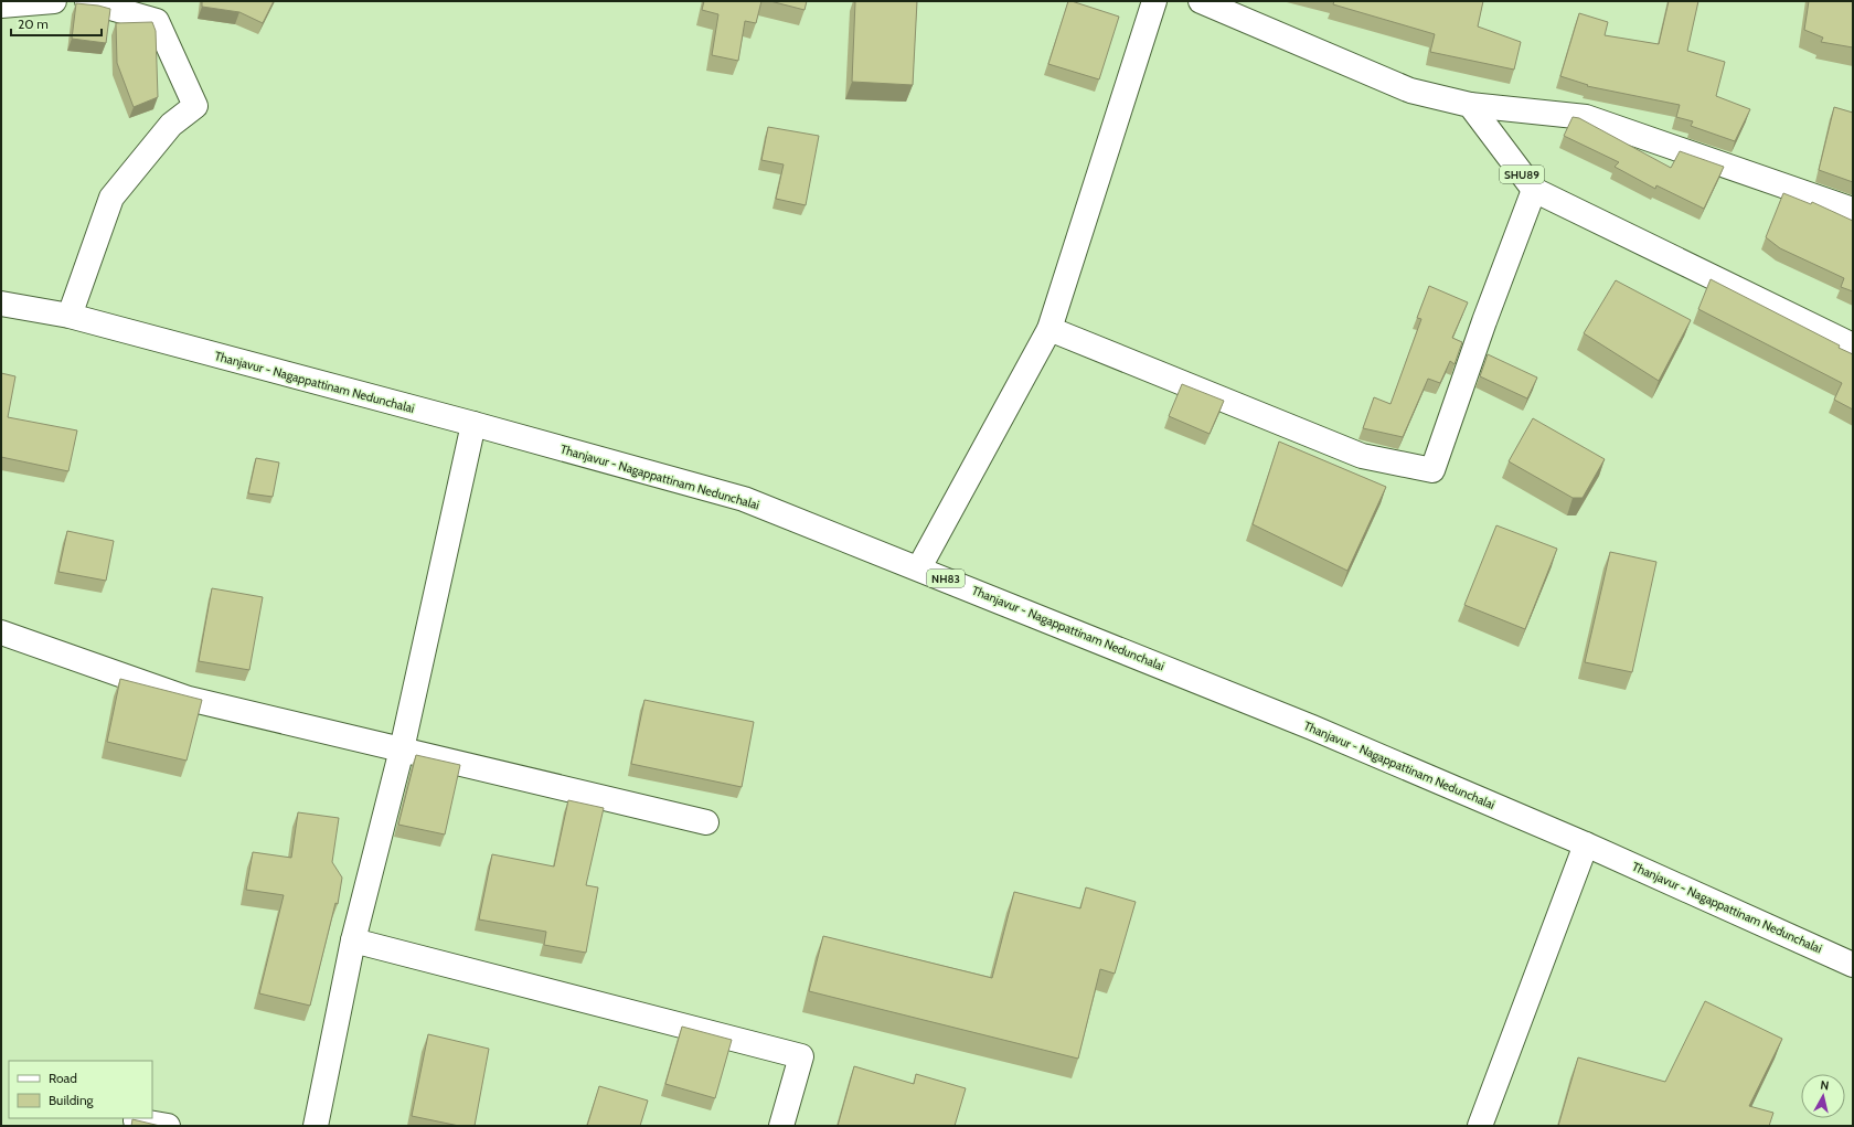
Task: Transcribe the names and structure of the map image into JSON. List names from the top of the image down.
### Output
{
  "streets": {
    "main road": ["SHU89", "Thanjavur - Nagappattinam Nedunchalai", "NH83"]
  },
  "legend": ["Road", "Building"],
  "scale_bar": "20 m",
  "north": "top"
}
